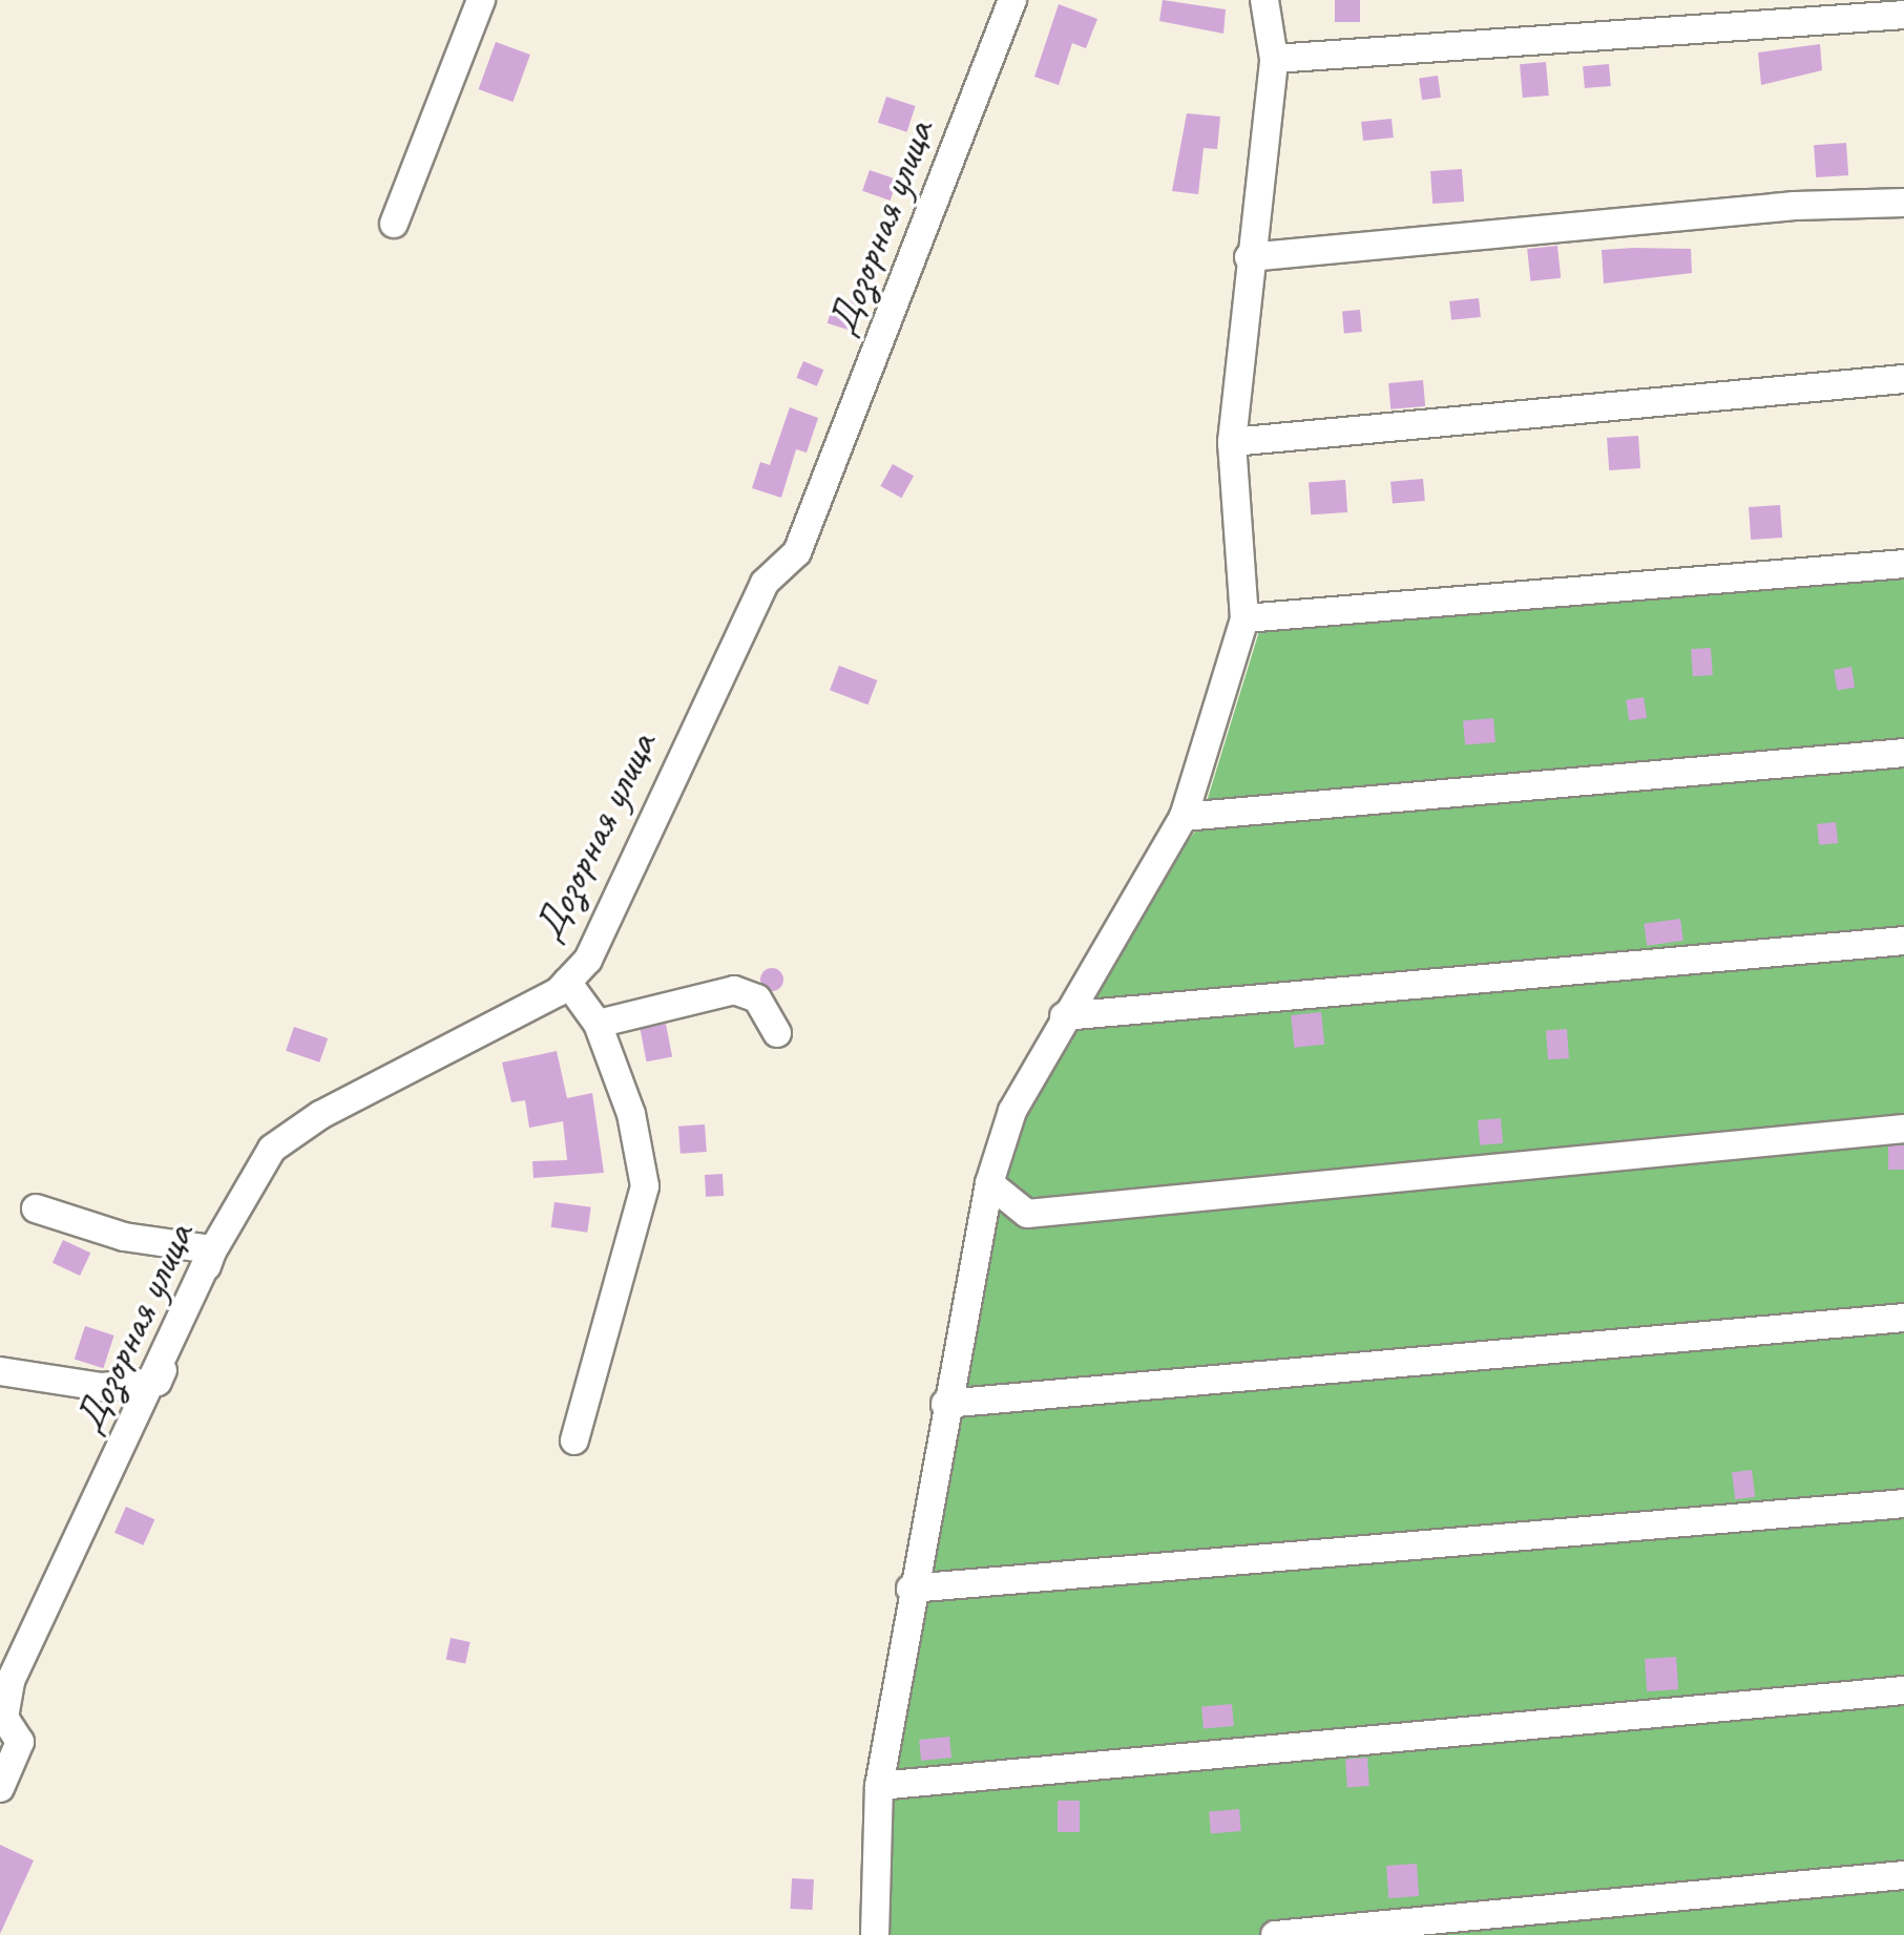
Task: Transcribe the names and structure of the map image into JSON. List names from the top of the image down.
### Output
{
  "streets": {
    "street": ["Дозорная улица"]
  }
}
